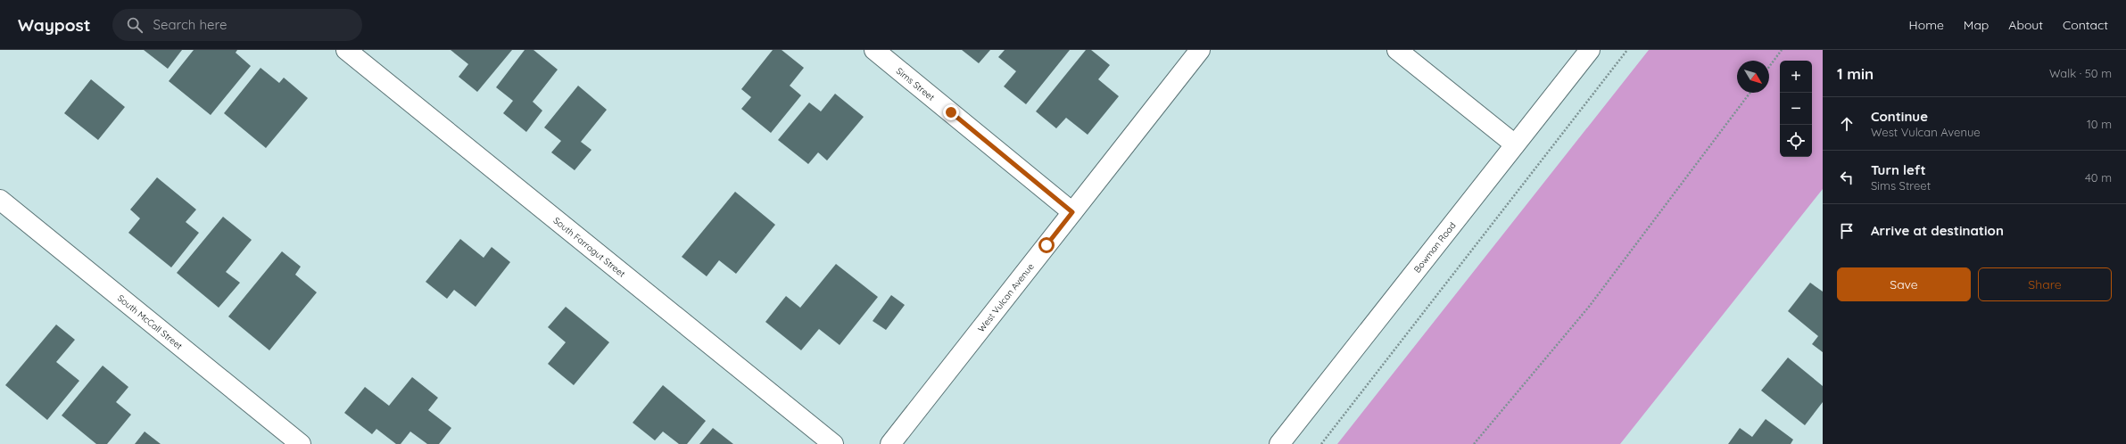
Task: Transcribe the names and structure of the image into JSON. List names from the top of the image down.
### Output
{
  "streets": {
    "street": [
      "Sims Street",
      "South Farragut Street",
      "Bowman Road",
      "West Vulcan Avenue",
      "South McCall Street"
    ]
  },
  "crossings": [
    ["Sims Street", "West Vulcan Avenue"]
  ],
  "north": "bottom right",
  "page": {
    "header": "Waypost",
    "search": "Search here",
    "nav": [
      "Home",
      "Map",
      "About",
      "Contact"
    ],
    "heading": ["1 min", "Walk · 50 m"],
    "map_buttons": ["+", "−"],
    "list": [
      ["Continue", "West Vulcan Avenue", "10 m"],
      ["Turn left", "Sims Street", "40 m"],
      "Arrive at destination"
    ],
    "buttons": ["Save", "Share"]
  }
}
